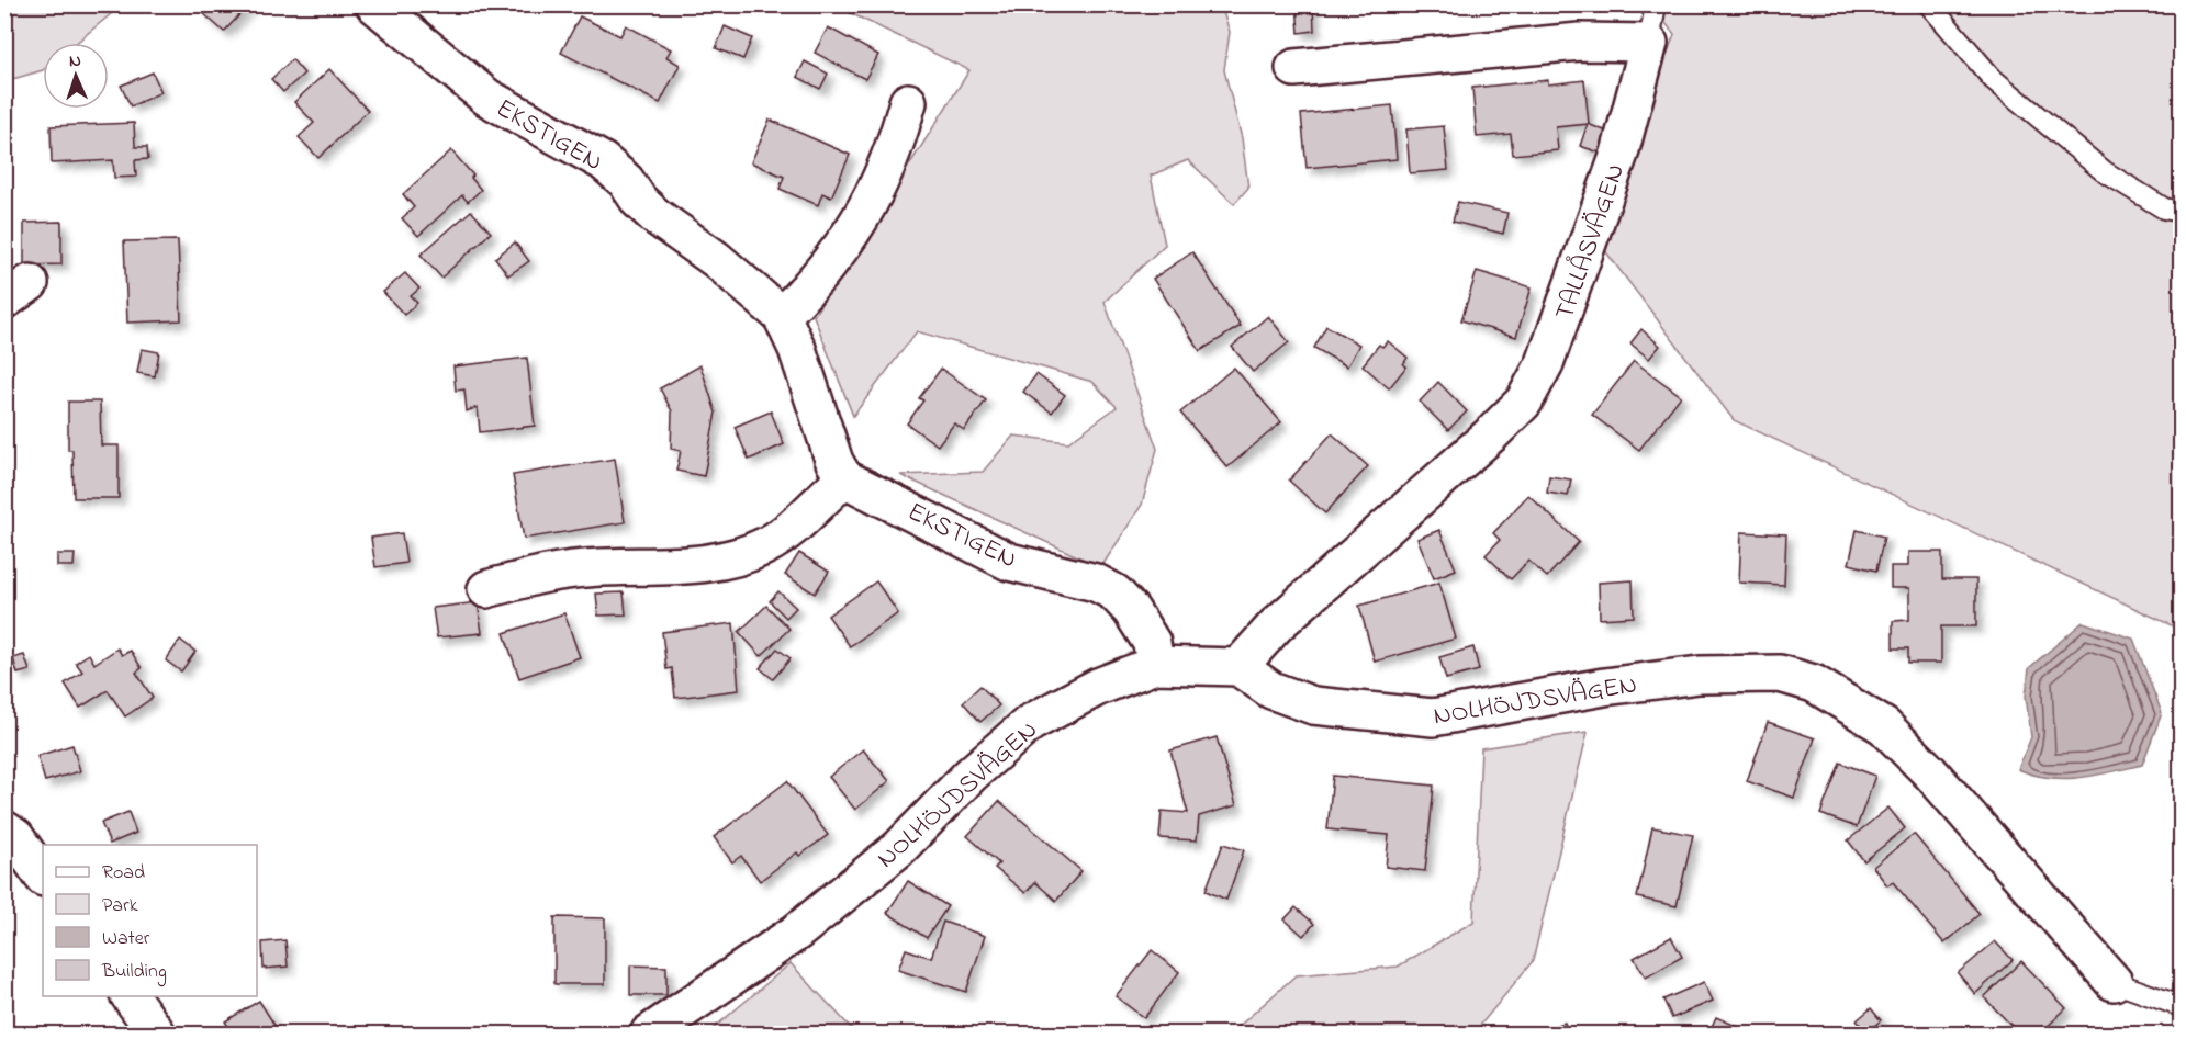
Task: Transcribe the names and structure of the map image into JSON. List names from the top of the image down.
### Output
{
  "streets": {
    "street": ["EKSTIGEN", "TALLÅSVÄGEN", "NOLHÖJDSVÄGEN"]
  },
  "crossings": [
    ["EKSTIGEN", "NOLHÖJDSVÄGEN"],
    ["TALLÅSVÄGEN", "NOLHÖJDSVÄGEN"]
  ],
  "legend": [
    "Road",
    "Park",
    "Water",
    "Building"
  ],
  "north": "top"
}
